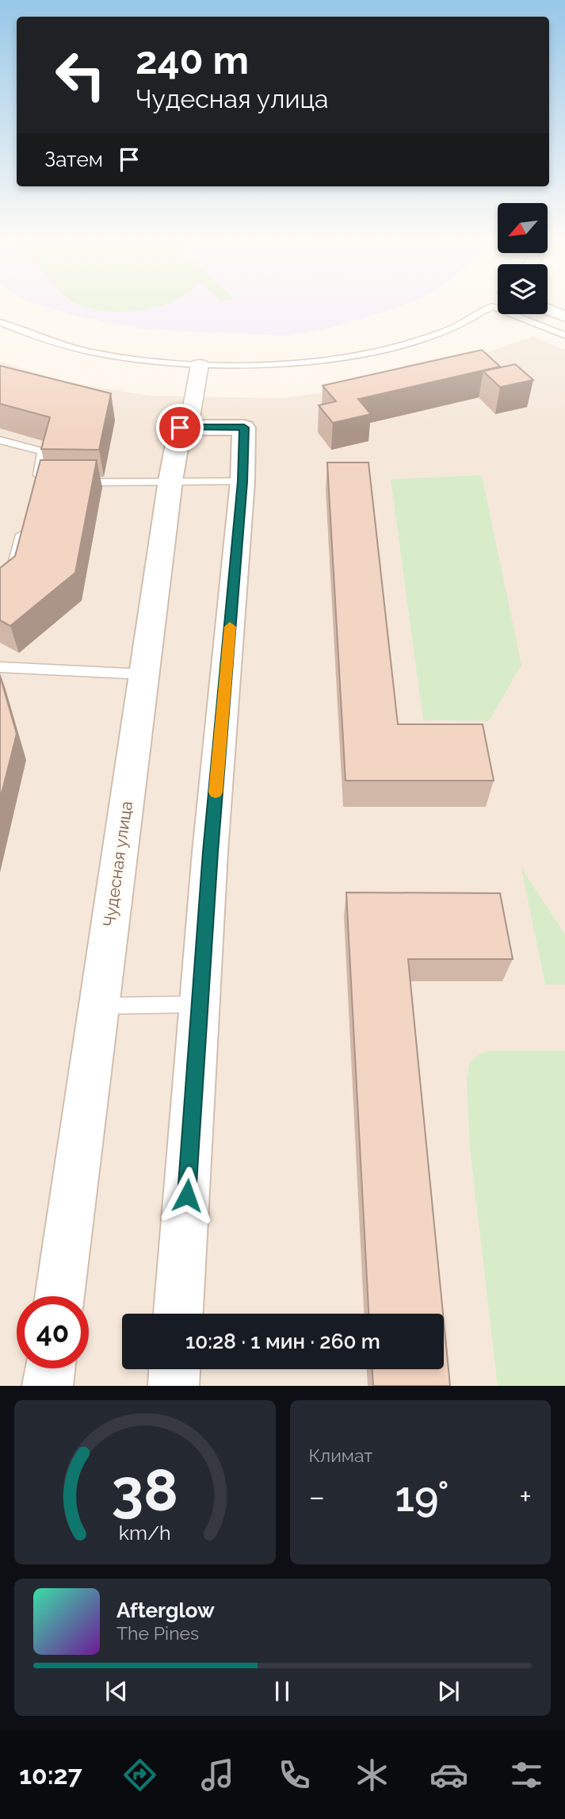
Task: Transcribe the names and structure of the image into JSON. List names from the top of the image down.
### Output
{
  "streets": {
    "street": ["Чудесная улица"]
  },
  "north": "bottom left",
  "page": {
    "turn": ["240 m", "Чудесная улица"],
    "then": "Затем",
    "limit": "40",
    "trip": "10:28 · 1 мин · 260 m",
    "tile": "Климат",
    "heat": ["−", "19°", "+"],
    "song": ["Afterglow", "The Pines"],
    "tabs": "10:27",
    "gauge": ["38", "km/h"]
  }
}
